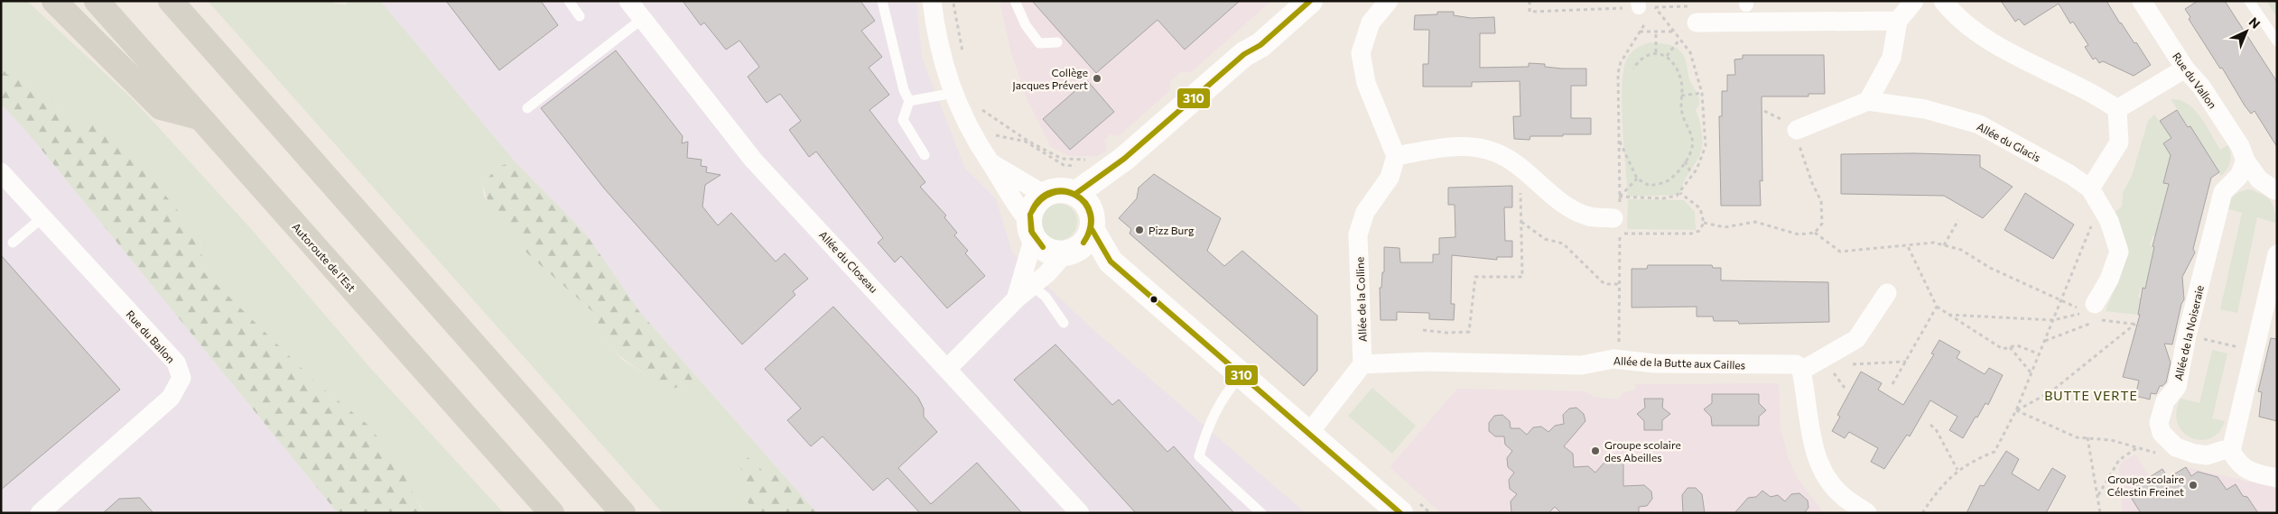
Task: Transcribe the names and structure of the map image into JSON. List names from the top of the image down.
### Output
{
  "streets": {
    "highway": ["Autoroute de l’Est"],
    "street": [
      "Rue du Vallon",
      "Allée du Glacis",
      "Allée du Closeau",
      "Allée de la Colline",
      "Allée de la Noiseraie",
      "Rue du Ballon",
      "Allée de la Butte aux Cailles"
    ]
  },
  "crossings": [
    ["Rue du Vallon", "Allée de la Noiseraie"],
    ["Allée de la Colline", "Allée de la Butte aux Cailles"]
  ],
  "districts": ["BUTTE VERTE"],
  "places": [
    "Collège Jacques Prévert",
    "Pizz Burg",
    "Groupe scolaire des Abeilles",
    "Groupe scolaire Célestin Freinet"
  ],
  "lines": ["transit line 310"],
  "north": "top right"
}
